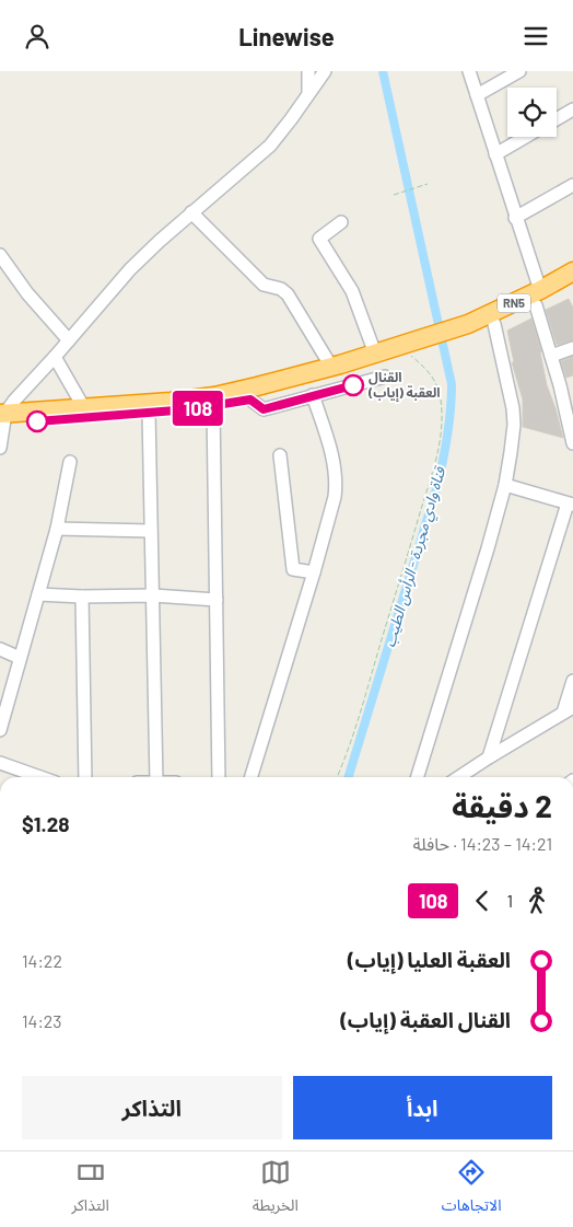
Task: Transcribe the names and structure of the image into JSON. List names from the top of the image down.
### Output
{
  "streets": {
    "highway": ["RN5"]
  },
  "water": ["قناة وادي مجردة - الرأس الطيب"],
  "places": ["القنال العقبة (إياب)"],
  "lines": ["bus line 108"],
  "page": {
    "header": "Linewise",
    "on_map": "108",
    "heading": ["2 دقيقة", "14:21 – 14:23 · حافلة", "$1.28"],
    "legs": ["1", "108"],
    "list": [
      {
        "name": "العقبة العليا (إياب)",
        "value": "14:22"
      },
      {
        "name": "القنال العقبة (إياب)",
        "value": "14:23"
      }
    ],
    "buttons": ["ابدأ", "التذاكر"],
    "tabs": ["الاتجاهات", "الخريطة", "التذاكر"]
  }
}
